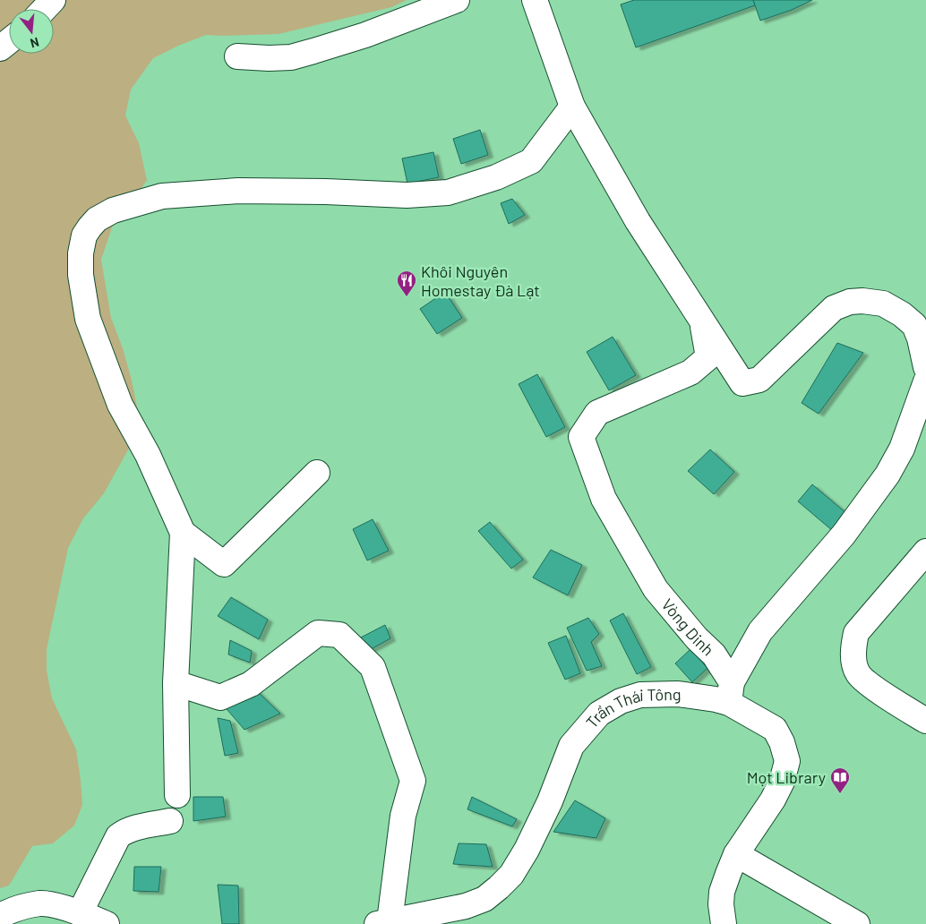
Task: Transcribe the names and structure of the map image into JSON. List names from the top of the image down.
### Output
{
  "streets": {
    "street": ["Vòng Dinh", "Trần Thái Tông"]
  },
  "crossings": [
    ["Vòng Dinh", "Trần Thái Tông"]
  ],
  "places": {
    "restaurant": ["Khôi Nguyên Homestay Đà Lạt"],
    "library": ["Mọt Library"]
  },
  "north": "bottom"
}
